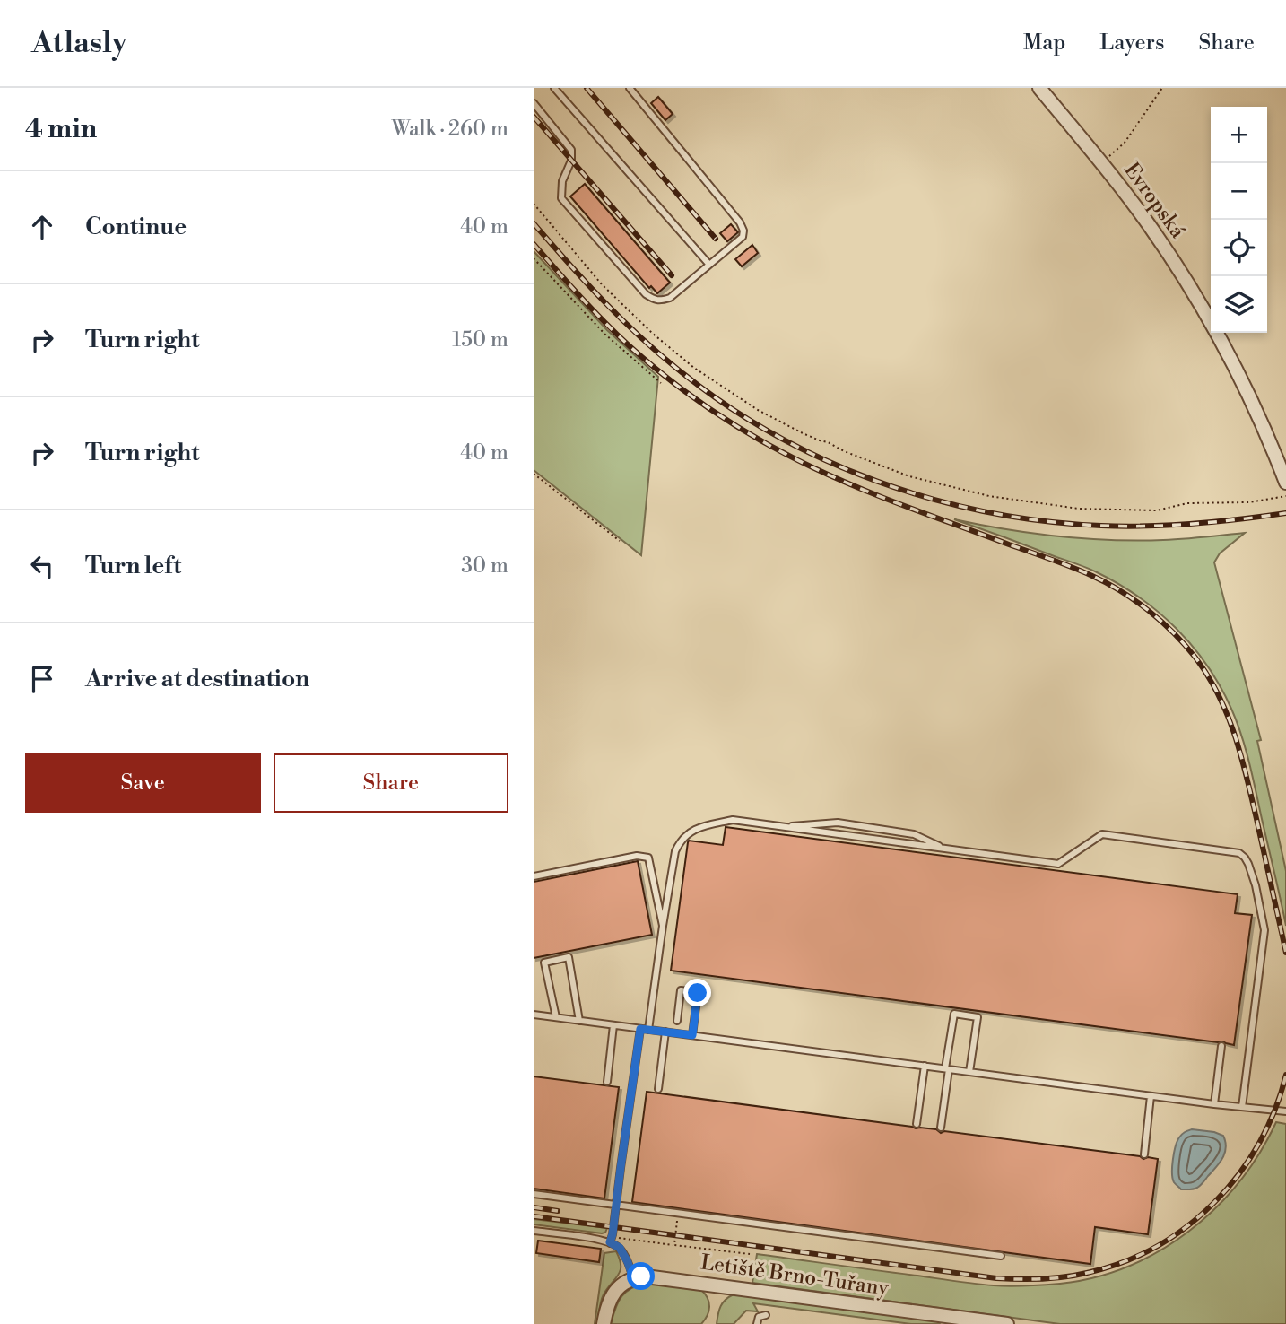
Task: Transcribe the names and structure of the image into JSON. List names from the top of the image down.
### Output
{
  "streets": {
    "street": ["Evropská", "Letiště Brno-Tuřany"]
  },
  "page": {
    "header": "Atlasly",
    "nav": ["Map", "Layers", "Share"],
    "heading": ["4 min", "Walk · 260 m"],
    "map_buttons": ["+", "−"],
    "list": [
      ["Continue", "40 m"],
      ["Turn right", "150 m"],
      ["Turn right", "40 m"],
      ["Turn left", "30 m"],
      "Arrive at destination"
    ],
    "buttons": ["Save", "Share"]
  }
}
